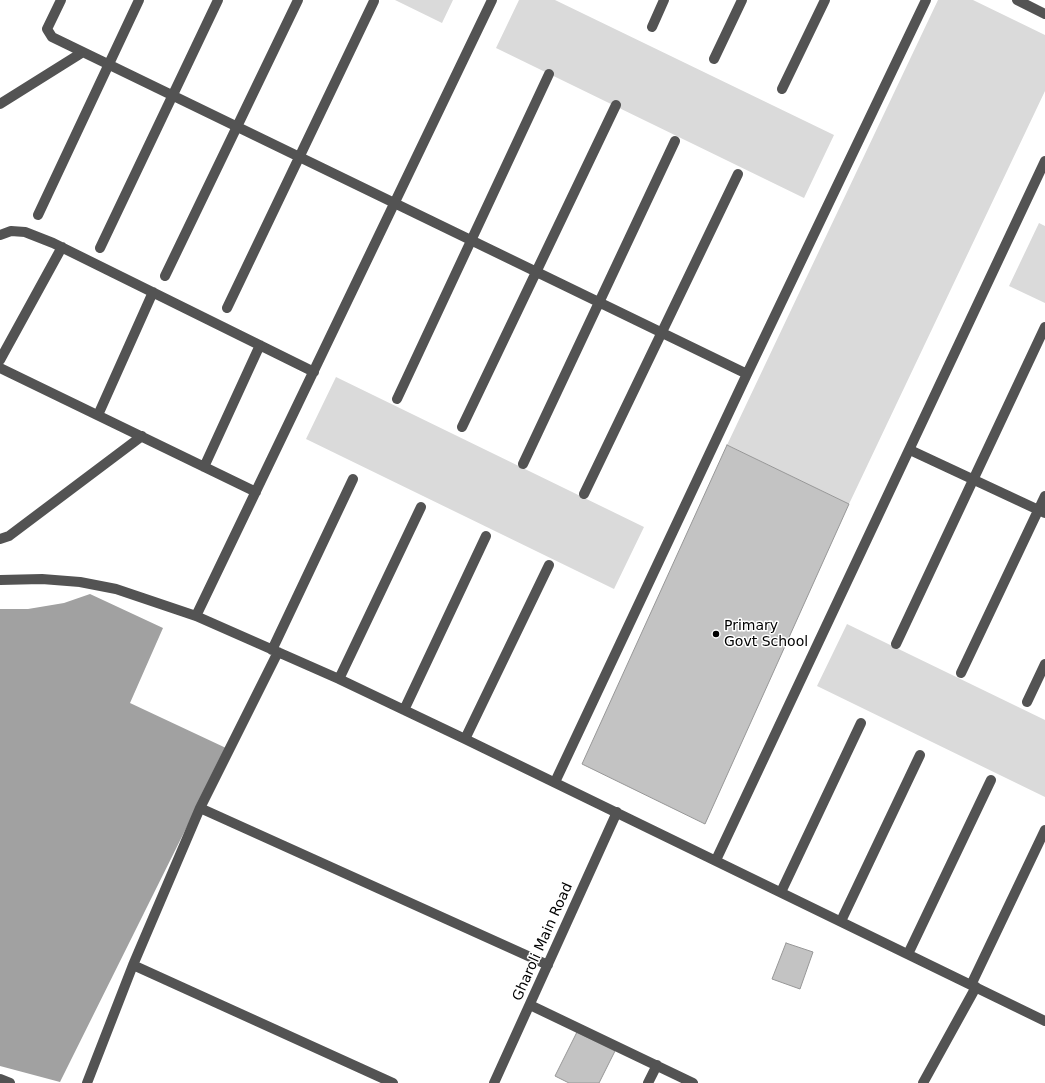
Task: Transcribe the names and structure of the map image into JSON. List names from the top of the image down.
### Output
{
  "streets": {
    "street": ["Gharoli Main Road"]
  },
  "places": ["Primary Govt School"]
}
